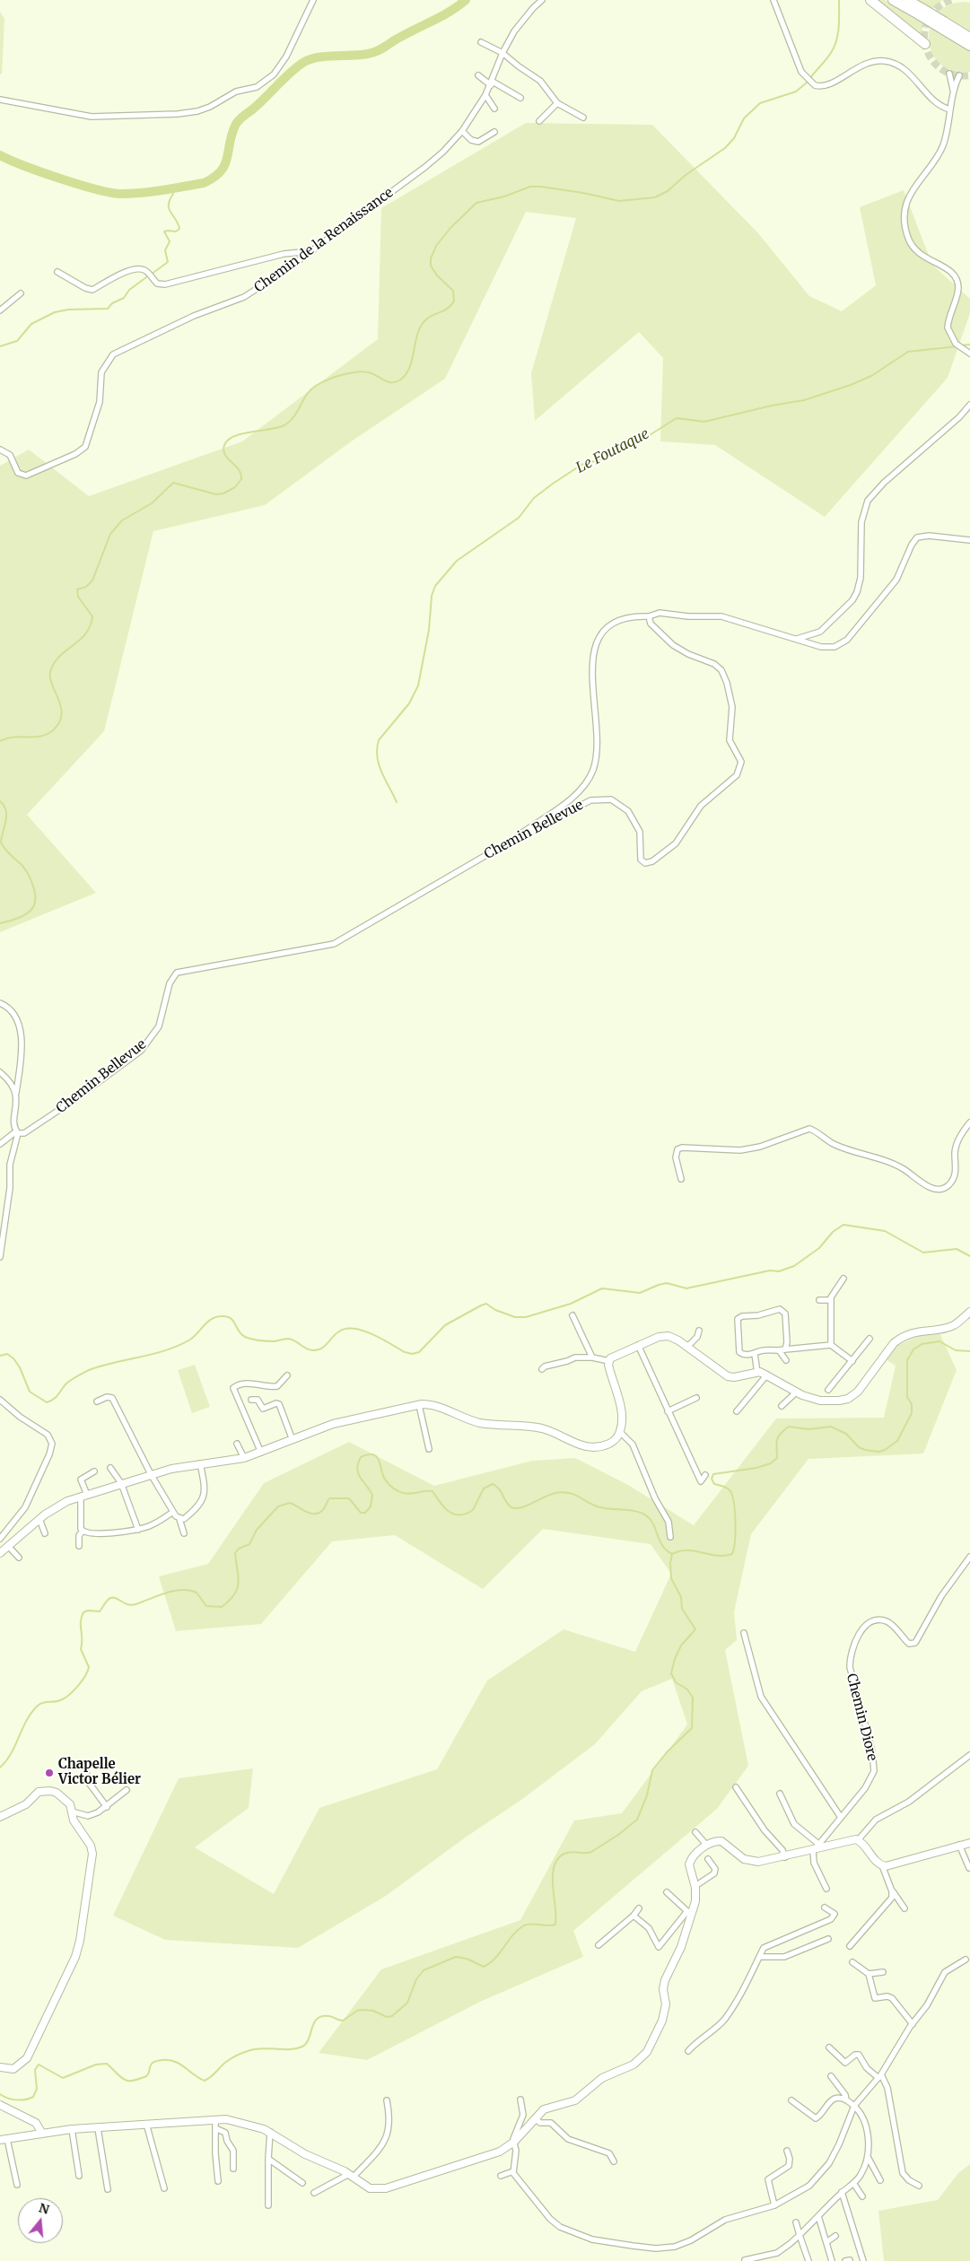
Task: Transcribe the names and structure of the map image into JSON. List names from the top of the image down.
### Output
{
  "streets": {
    "street": ["Chemin de la Renaissance", "Chemin Bellevue", "Chemin Diore"]
  },
  "water": ["Le Foutaque"],
  "places": ["Chapelle Victor Bélier"],
  "north": "top"
}
